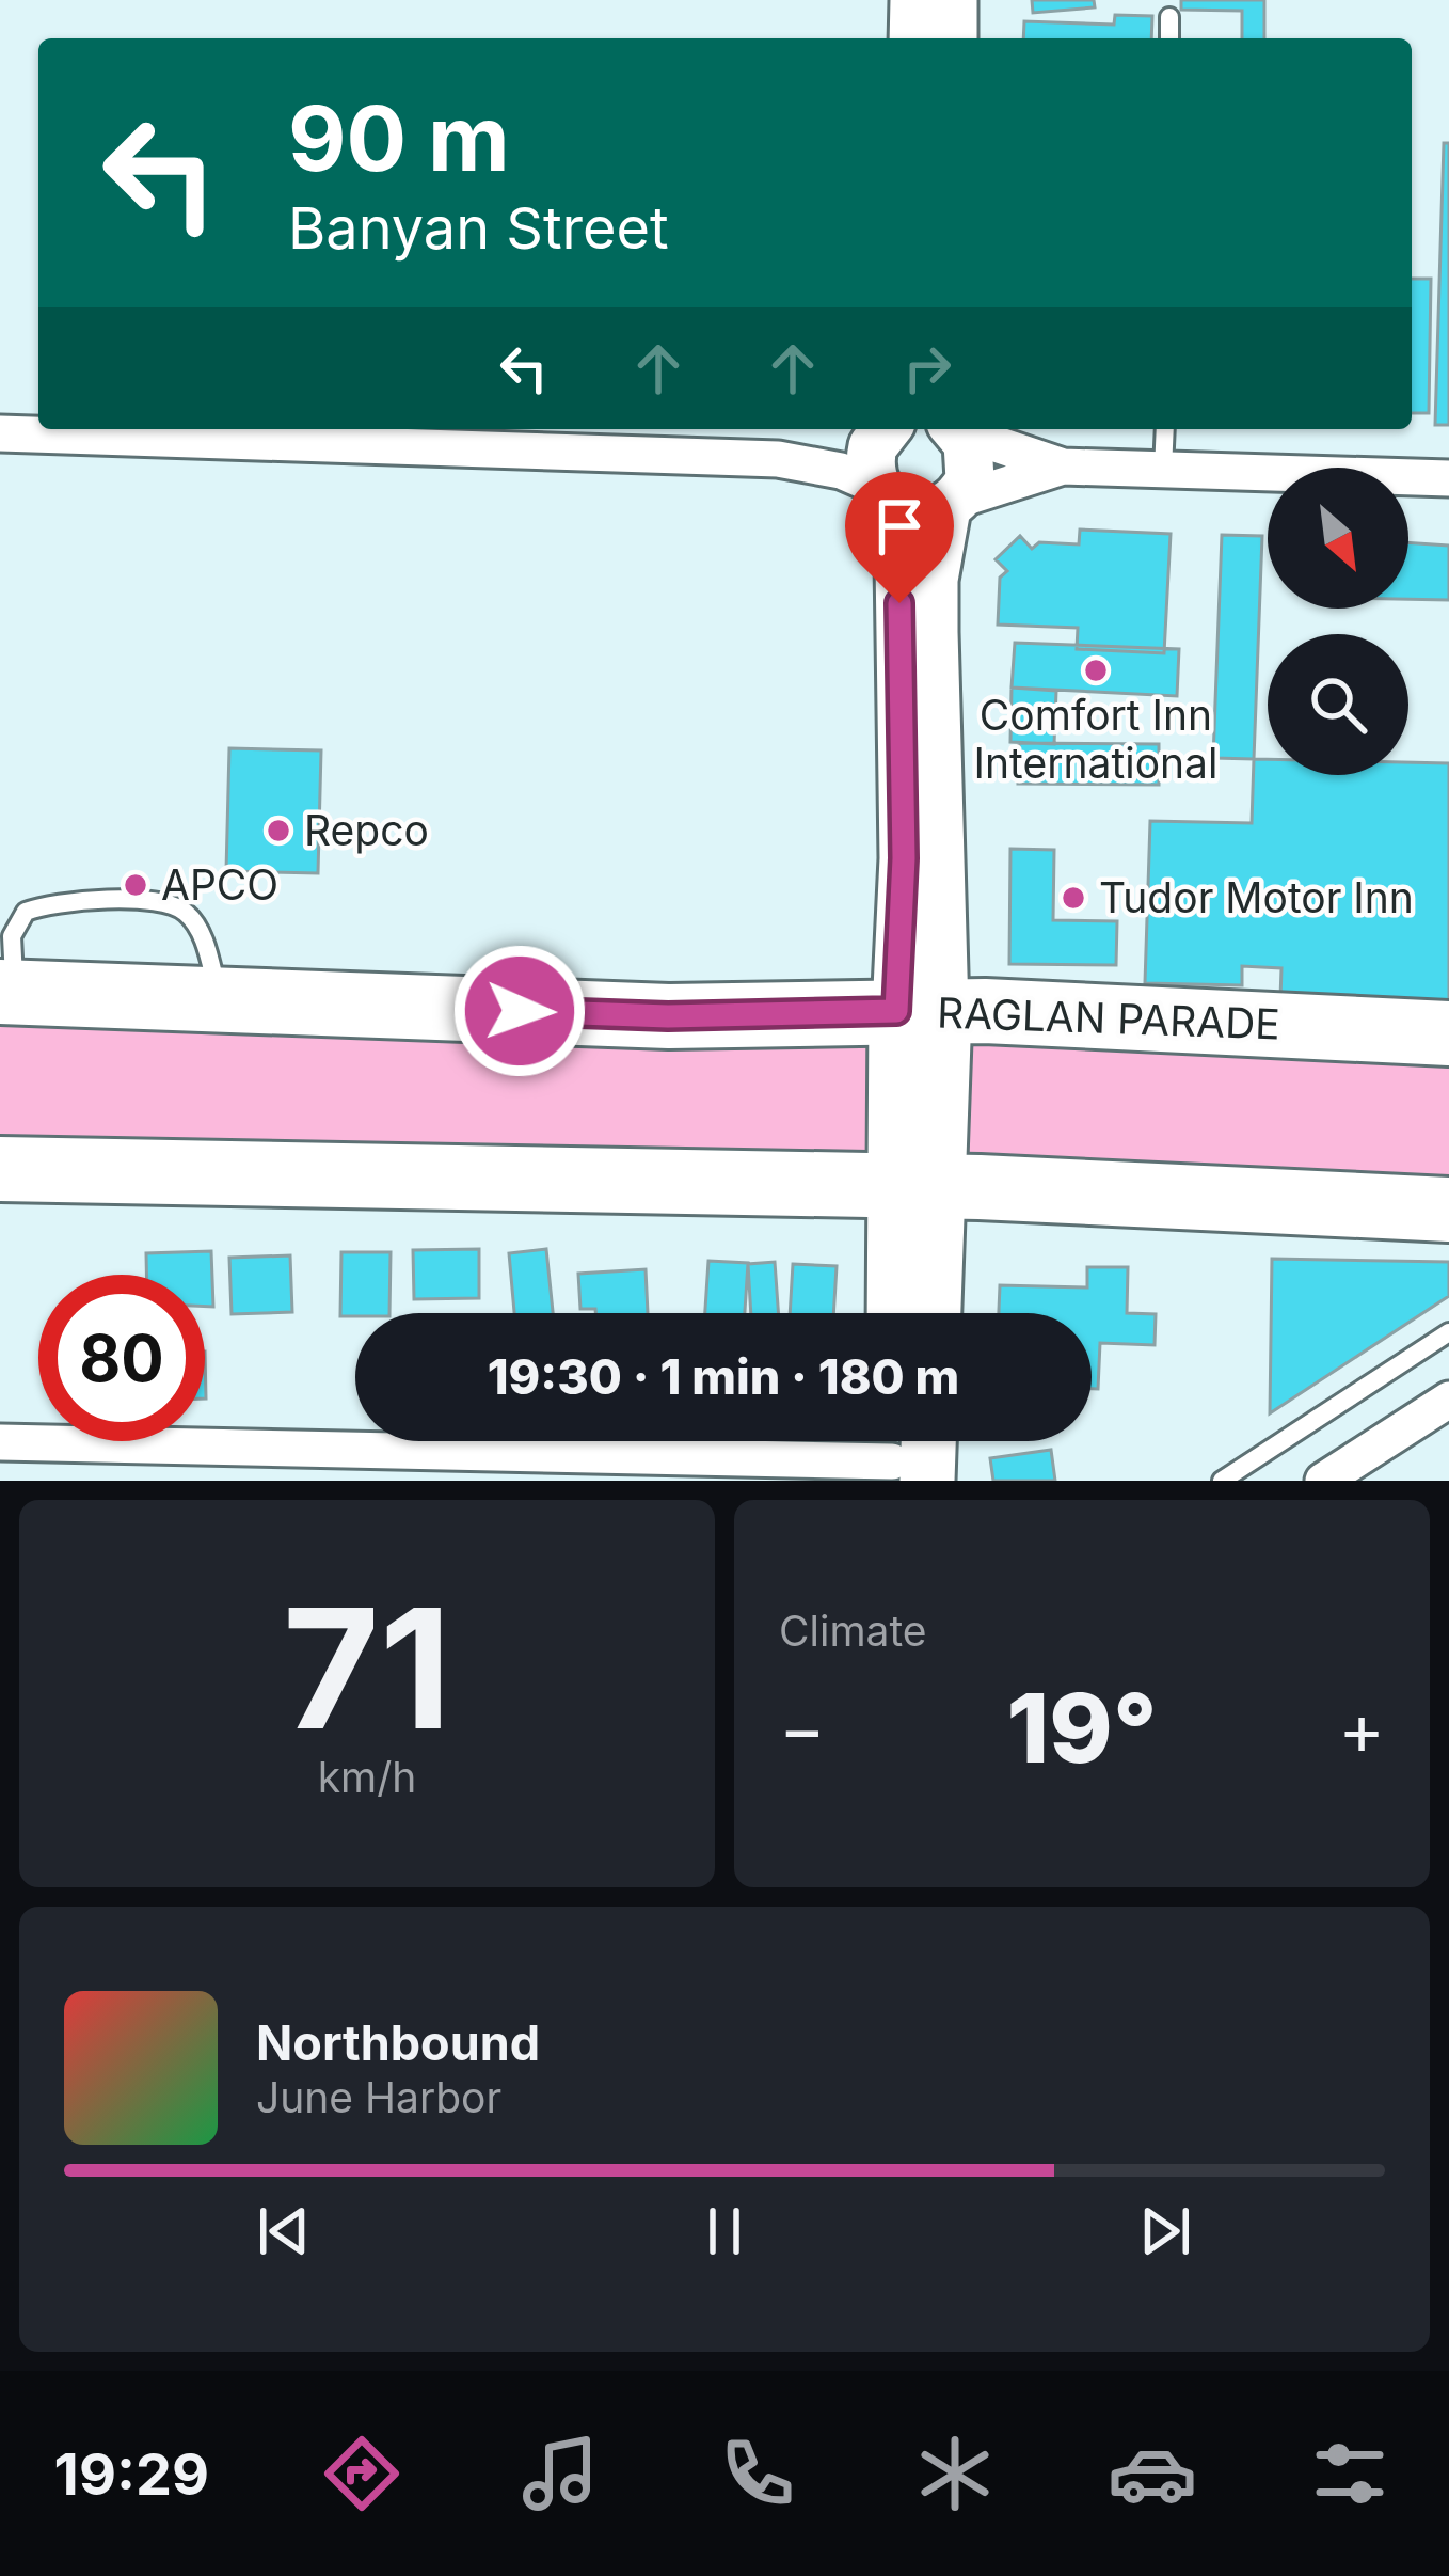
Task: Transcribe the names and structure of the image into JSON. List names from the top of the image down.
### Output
{
  "streets": {
    "highway": ["RAGLAN PARADE"]
  },
  "places": [
    "Comfort Inn International",
    "Repco",
    "APCO",
    "Tudor Motor Inn"
  ],
  "north": "bottom right",
  "page": {
    "turn": ["90 m", "Banyan Street"],
    "limit": "80",
    "trip": "19:30 · 1 min · 180 m",
    "tile": [
      ["71", "km/h"],
      "Climate"
    ],
    "heat": ["−", "19°", "+"],
    "song": ["Northbound", "June Harbor"],
    "tabs": "19:29"
  }
}
